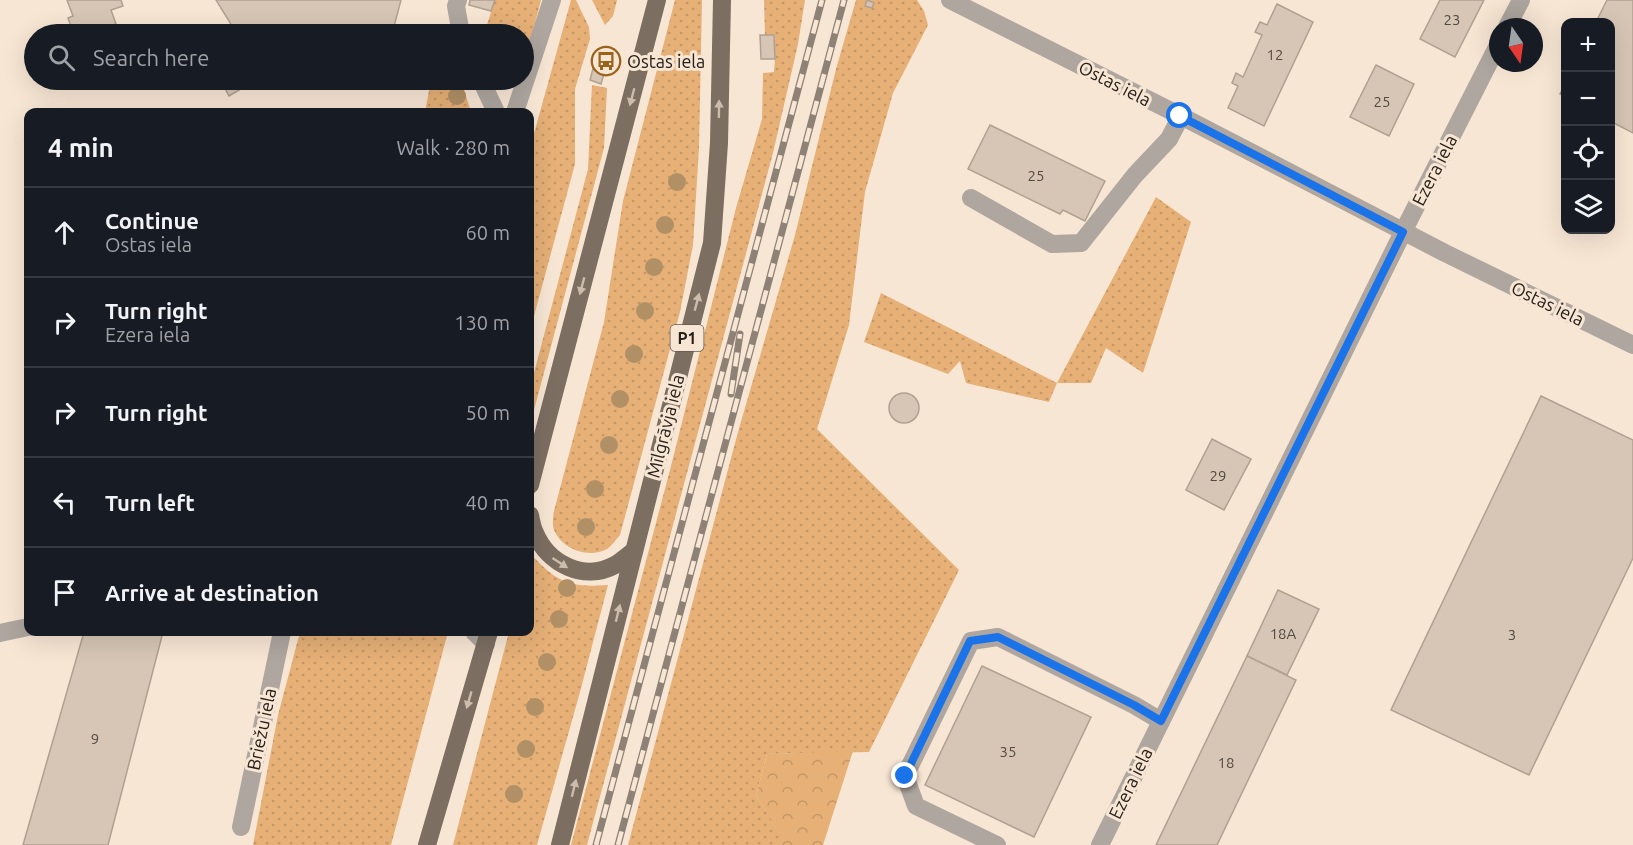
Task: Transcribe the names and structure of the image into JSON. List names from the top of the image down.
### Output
{
  "streets": {
    "main road": ["P1", "Mīlgrāvja iela"],
    "street": ["Ostas iela", "Ezera iela", "Briežu iela"]
  },
  "crossings": [
    ["Ostas iela", "Ezera iela"]
  ],
  "places": {
    "bus stop": ["Ostas iela"]
  },
  "house_numbers": [
    "23",
    "12",
    "25",
    "25",
    "29",
    "18A",
    "3",
    "9",
    "35",
    "18"
  ],
  "north": "bottom",
  "page": {
    "map_buttons": ["+", "−"],
    "search": "Search here",
    "heading": ["4 min", "Walk · 280 m"],
    "list": [
      ["Continue", "Ostas iela", "60 m"],
      ["Turn right", "Ezera iela", "130 m"],
      ["Turn right", "50 m"],
      ["Turn left", "40 m"],
      "Arrive at destination"
    ]
  }
}
